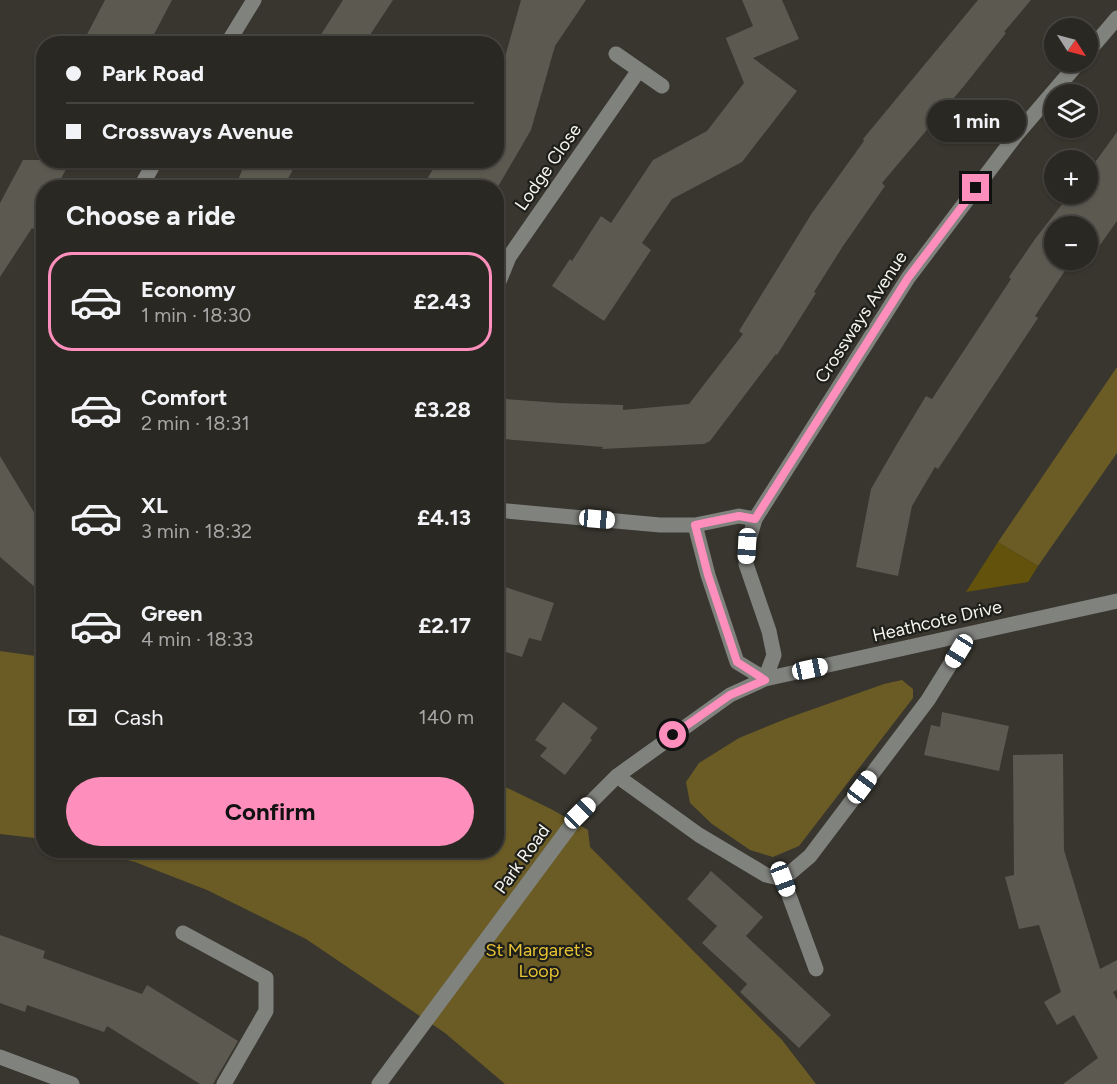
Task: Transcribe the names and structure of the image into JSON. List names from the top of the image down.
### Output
{
  "streets": {
    "street": [
      "Lodge Close",
      "Crossways Avenue",
      "Heathcote Drive",
      "Park Road"
    ]
  },
  "crossings": [
    ["Crossways Avenue", "Heathcote Drive"],
    ["Crossways Avenue", "Park Road"],
    ["Heathcote Drive", "Park Road"]
  ],
  "parks": ["St Margaret's Loop"],
  "north": "bottom right",
  "page": {
    "map_buttons": ["+", "−"],
    "banner": ["Park Road", "Crossways Avenue"],
    "bubble": "1 min",
    "heading": "Choose a ride",
    "list": [
      {
        "name": "Economy",
        "note": "1 min · 18:30",
        "value": "£2.43"
      },
      {
        "name": "Comfort",
        "note": "2 min · 18:31",
        "value": "£3.28"
      },
      {
        "name": "XL",
        "note": "3 min · 18:32",
        "value": "£4.13"
      },
      {
        "name": "Green",
        "note": "4 min · 18:33",
        "value": "£2.17"
      }
    ],
    "pay": ["Cash", "140 m"],
    "buttons": "Confirm"
  }
}
